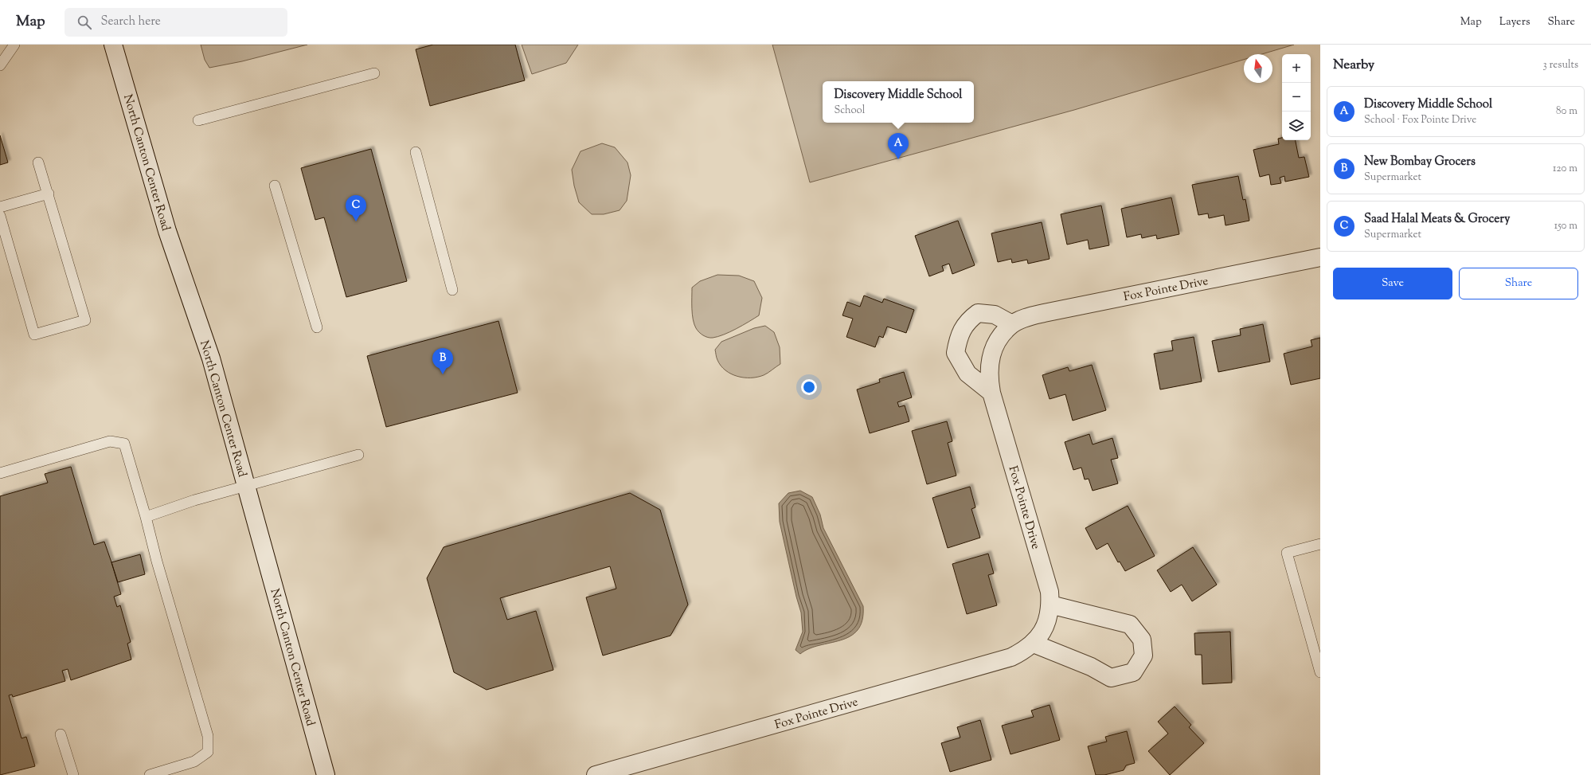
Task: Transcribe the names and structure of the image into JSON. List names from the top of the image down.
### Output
{
  "streets": {
    "street": ["North Canton Center Road", "Fox Pointe Drive"]
  },
  "north": "top",
  "page": {
    "header": "Map",
    "search": "Search here",
    "nav": ["Map", "Layers", "Share"],
    "heading": ["Nearby", "3 results"],
    "map_buttons": ["+", "−"],
    "popup": ["Discovery Middle School", "School"],
    "list": [
      {
        "mark": "A",
        "name": "Discovery Middle School",
        "note": "School · Fox Pointe Drive",
        "value": "80 m"
      },
      {
        "mark": "B",
        "name": "New Bombay Grocers",
        "note": "Supermarket",
        "value": "120 m"
      },
      {
        "mark": "C",
        "name": "Saad Halal Meats & Grocery",
        "note": "Supermarket",
        "value": "150 m"
      }
    ],
    "pins": ["A", "C", "B"],
    "buttons": ["Save", "Share"]
  }
}
